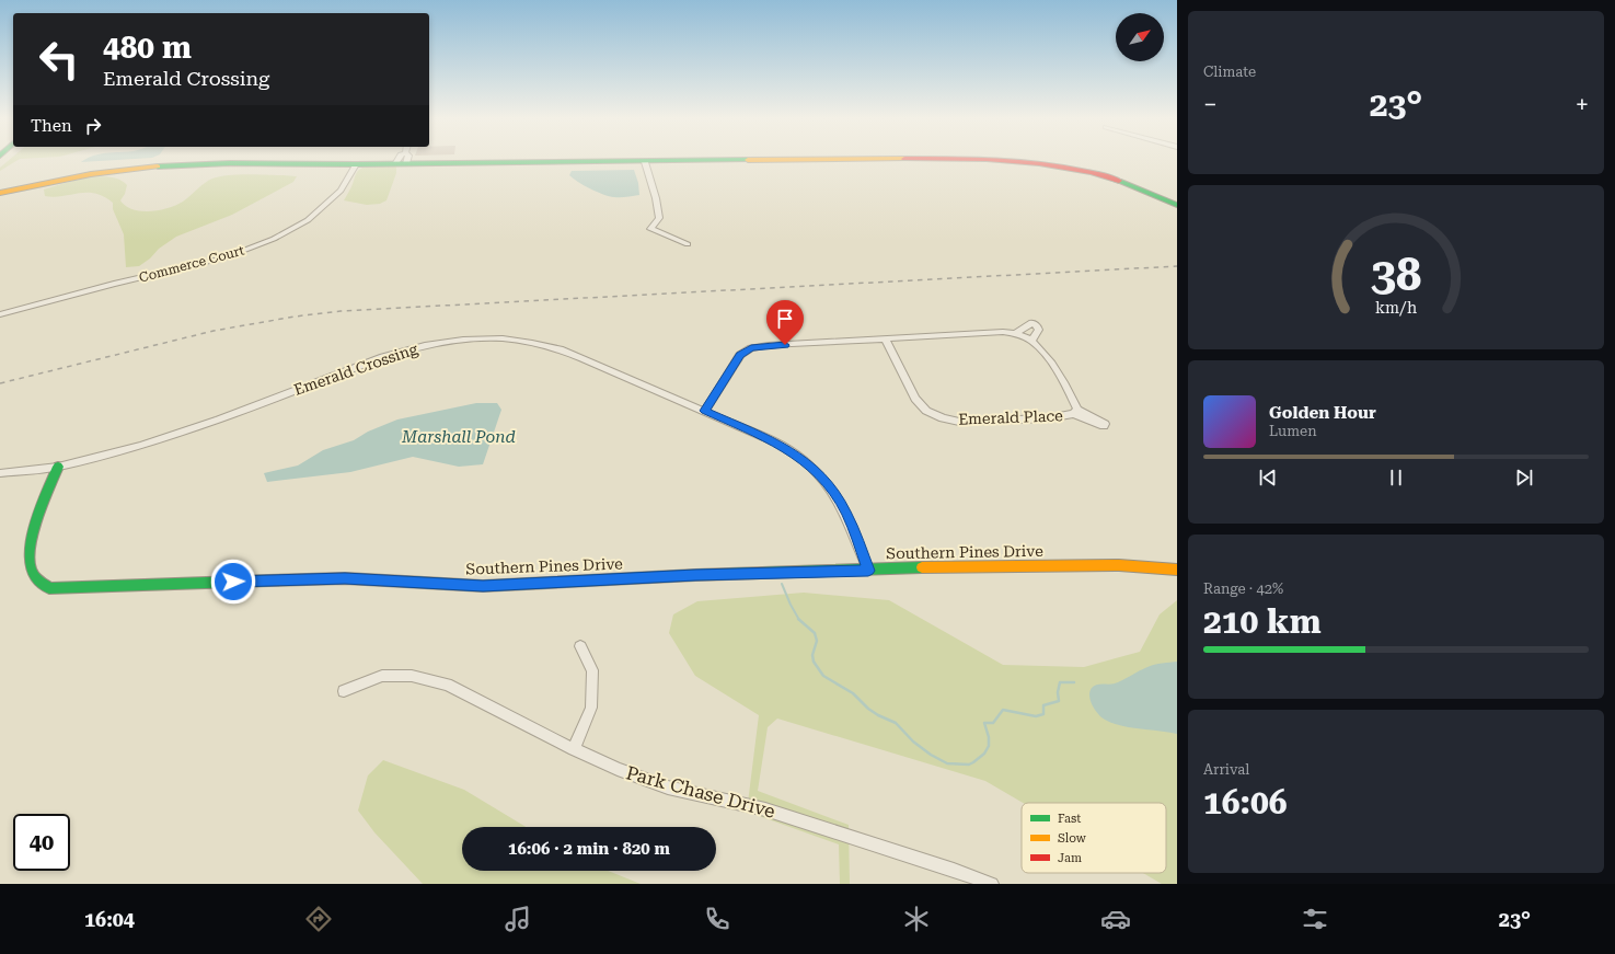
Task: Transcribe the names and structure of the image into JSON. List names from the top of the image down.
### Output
{
  "streets": {
    "street": [
      "Commerce Court",
      "Emerald Crossing",
      "Emerald Place",
      "Southern Pines Drive",
      "Park Chase Drive"
    ]
  },
  "crossings": [
    ["Emerald Crossing", "Emerald Place"],
    ["Emerald Crossing", "Southern Pines Drive"]
  ],
  "water": ["Marshall Pond"],
  "legend": ["Fast", "Slow", "Jam"],
  "north": "top right",
  "page": {
    "tile": [
      "Climate",
      ["Range · 42%", "210 km"],
      ["Arrival", "16:06"]
    ],
    "turn": ["480 m", "Emerald Crossing"],
    "heat": ["−", "23°", "+"],
    "then": "Then",
    "song": ["Golden Hour", "Lumen"],
    "limit": "40",
    "trip": "16:06 · 2 min · 820 m",
    "tabs": ["16:04", "23°"],
    "gauge": ["38", "km/h"]
  }
}
